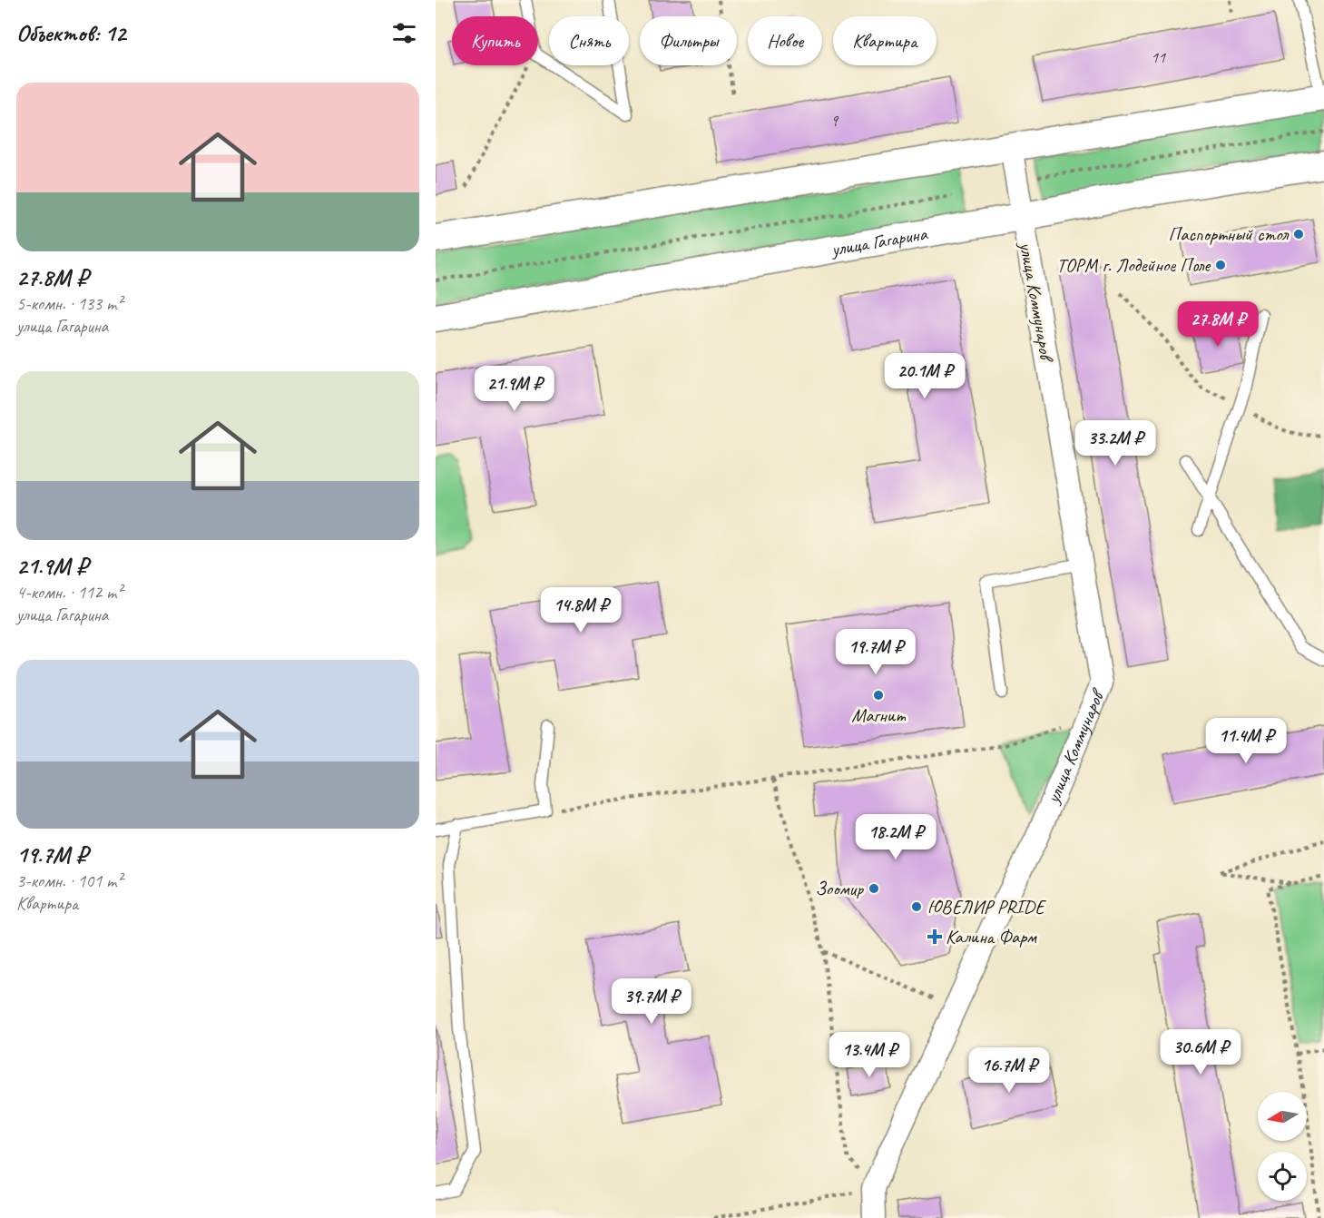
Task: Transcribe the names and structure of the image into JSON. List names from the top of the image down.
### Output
{
  "streets": {
    "street": ["улица Гагарина", "улица Коммунаров"]
  },
  "crossings": [
    ["улица Гагарина", "улица Коммунаров"]
  ],
  "places": {
    "other": [
      "Паспортный стол",
      "ТОРМ г. Лодейное Поле",
      "Магнит",
      "Зоомир",
      "ЮВЕЛИР PRIDE"
    ],
    "health": ["Калина Фарм"]
  },
  "house_numbers": ["11", "9"],
  "north": "left",
  "page": {
    "heading": "Объектов: 12",
    "chip": [
      "Купить",
      "Снять",
      "Фильтры",
      "Новое",
      "Квартира"
    ],
    "list": [
      {
        "name": "27.8M ₽",
        "note": "5-комн. · 133 m² · улица Гагарина"
      },
      {
        "name": "21.9M ₽",
        "note": "4-комн. · 112 m² · улица Гагарина"
      },
      {
        "name": "19.7M ₽",
        "note": "3-комн. · 101 m² · Квартира"
      }
    ],
    "price": [
      "27.8M ₽",
      "20.1M ₽",
      "21.9M ₽",
      "33.2M ₽",
      "14.8M ₽",
      "19.7M ₽",
      "11.4M ₽",
      "18.2M ₽",
      "39.7M ₽",
      "30.6M ₽",
      "13.4M ₽",
      "16.7M ₽"
    ]
  }
}
